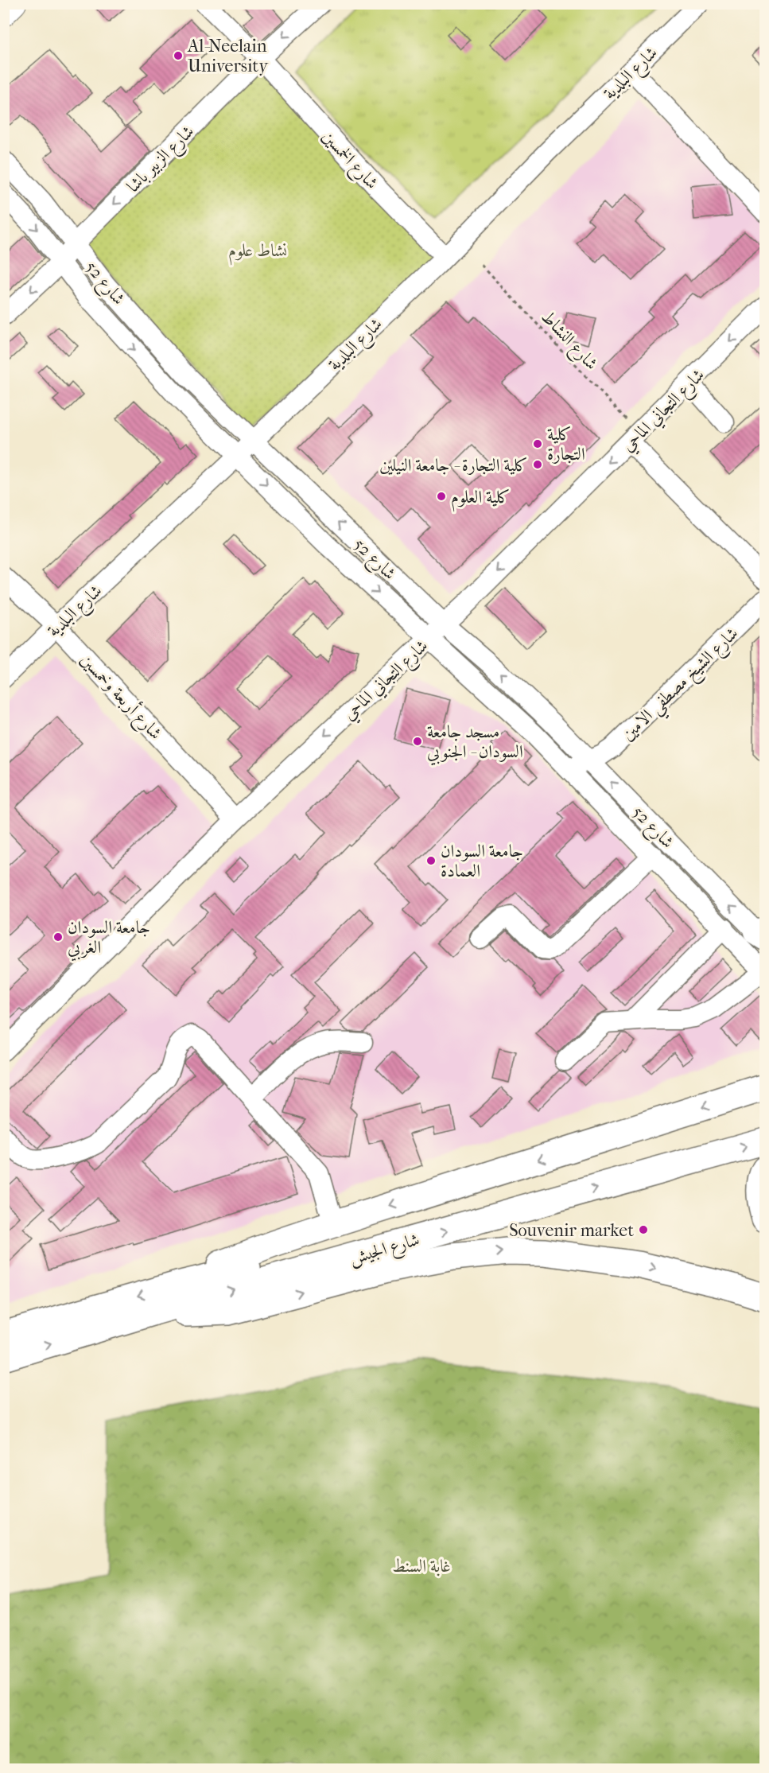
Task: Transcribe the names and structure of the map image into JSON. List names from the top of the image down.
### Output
{
  "streets": {
    "highway": ["شارع الجيش"],
    "street": [
      "شارع البلدية",
      "شارع الزبير باشا",
      "شارع الخمسين",
      "شارع 52",
      "شارع التجاني الماحي",
      "شارع الشيخ مصطفي الامين",
      "شارع أربعة وخمسين"
    ],
    "path": ["شارع النشاط"]
  },
  "crossings": [
    ["شارع البلدية", "شارع الخمسين"],
    ["شارع البلدية", "شارع 52"],
    ["شارع البلدية", "شارع أربعة وخمسين"],
    ["شارع الزبير باشا", "شارع الخمسين"],
    ["شارع الزبير باشا", "شارع 52"],
    ["شارع 52", "شارع التجاني الماحي"],
    ["شارع 52", "شارع الشيخ مصطفي الامين"],
    ["شارع النشاط", "شارع التجاني الماحي"],
    ["شارع التجاني الماحي", "شارع أربعة وخمسين"]
  ],
  "one_way": ["شارع الزبير باشا", "شارع التجاني الماحي"],
  "parks": ["نشاط علوم", "غابة السنط"],
  "places": [
    "Al-Neelain University",
    "كلية التجارة",
    "كلية التجارة - جامعة النيلين",
    "كلية العلوم",
    "مسجد جامعة السودان - الجنوبي",
    "جامعة السودان العمادة",
    "جامعة السودان الغربي",
    "Souvenir market"
  ]
}
